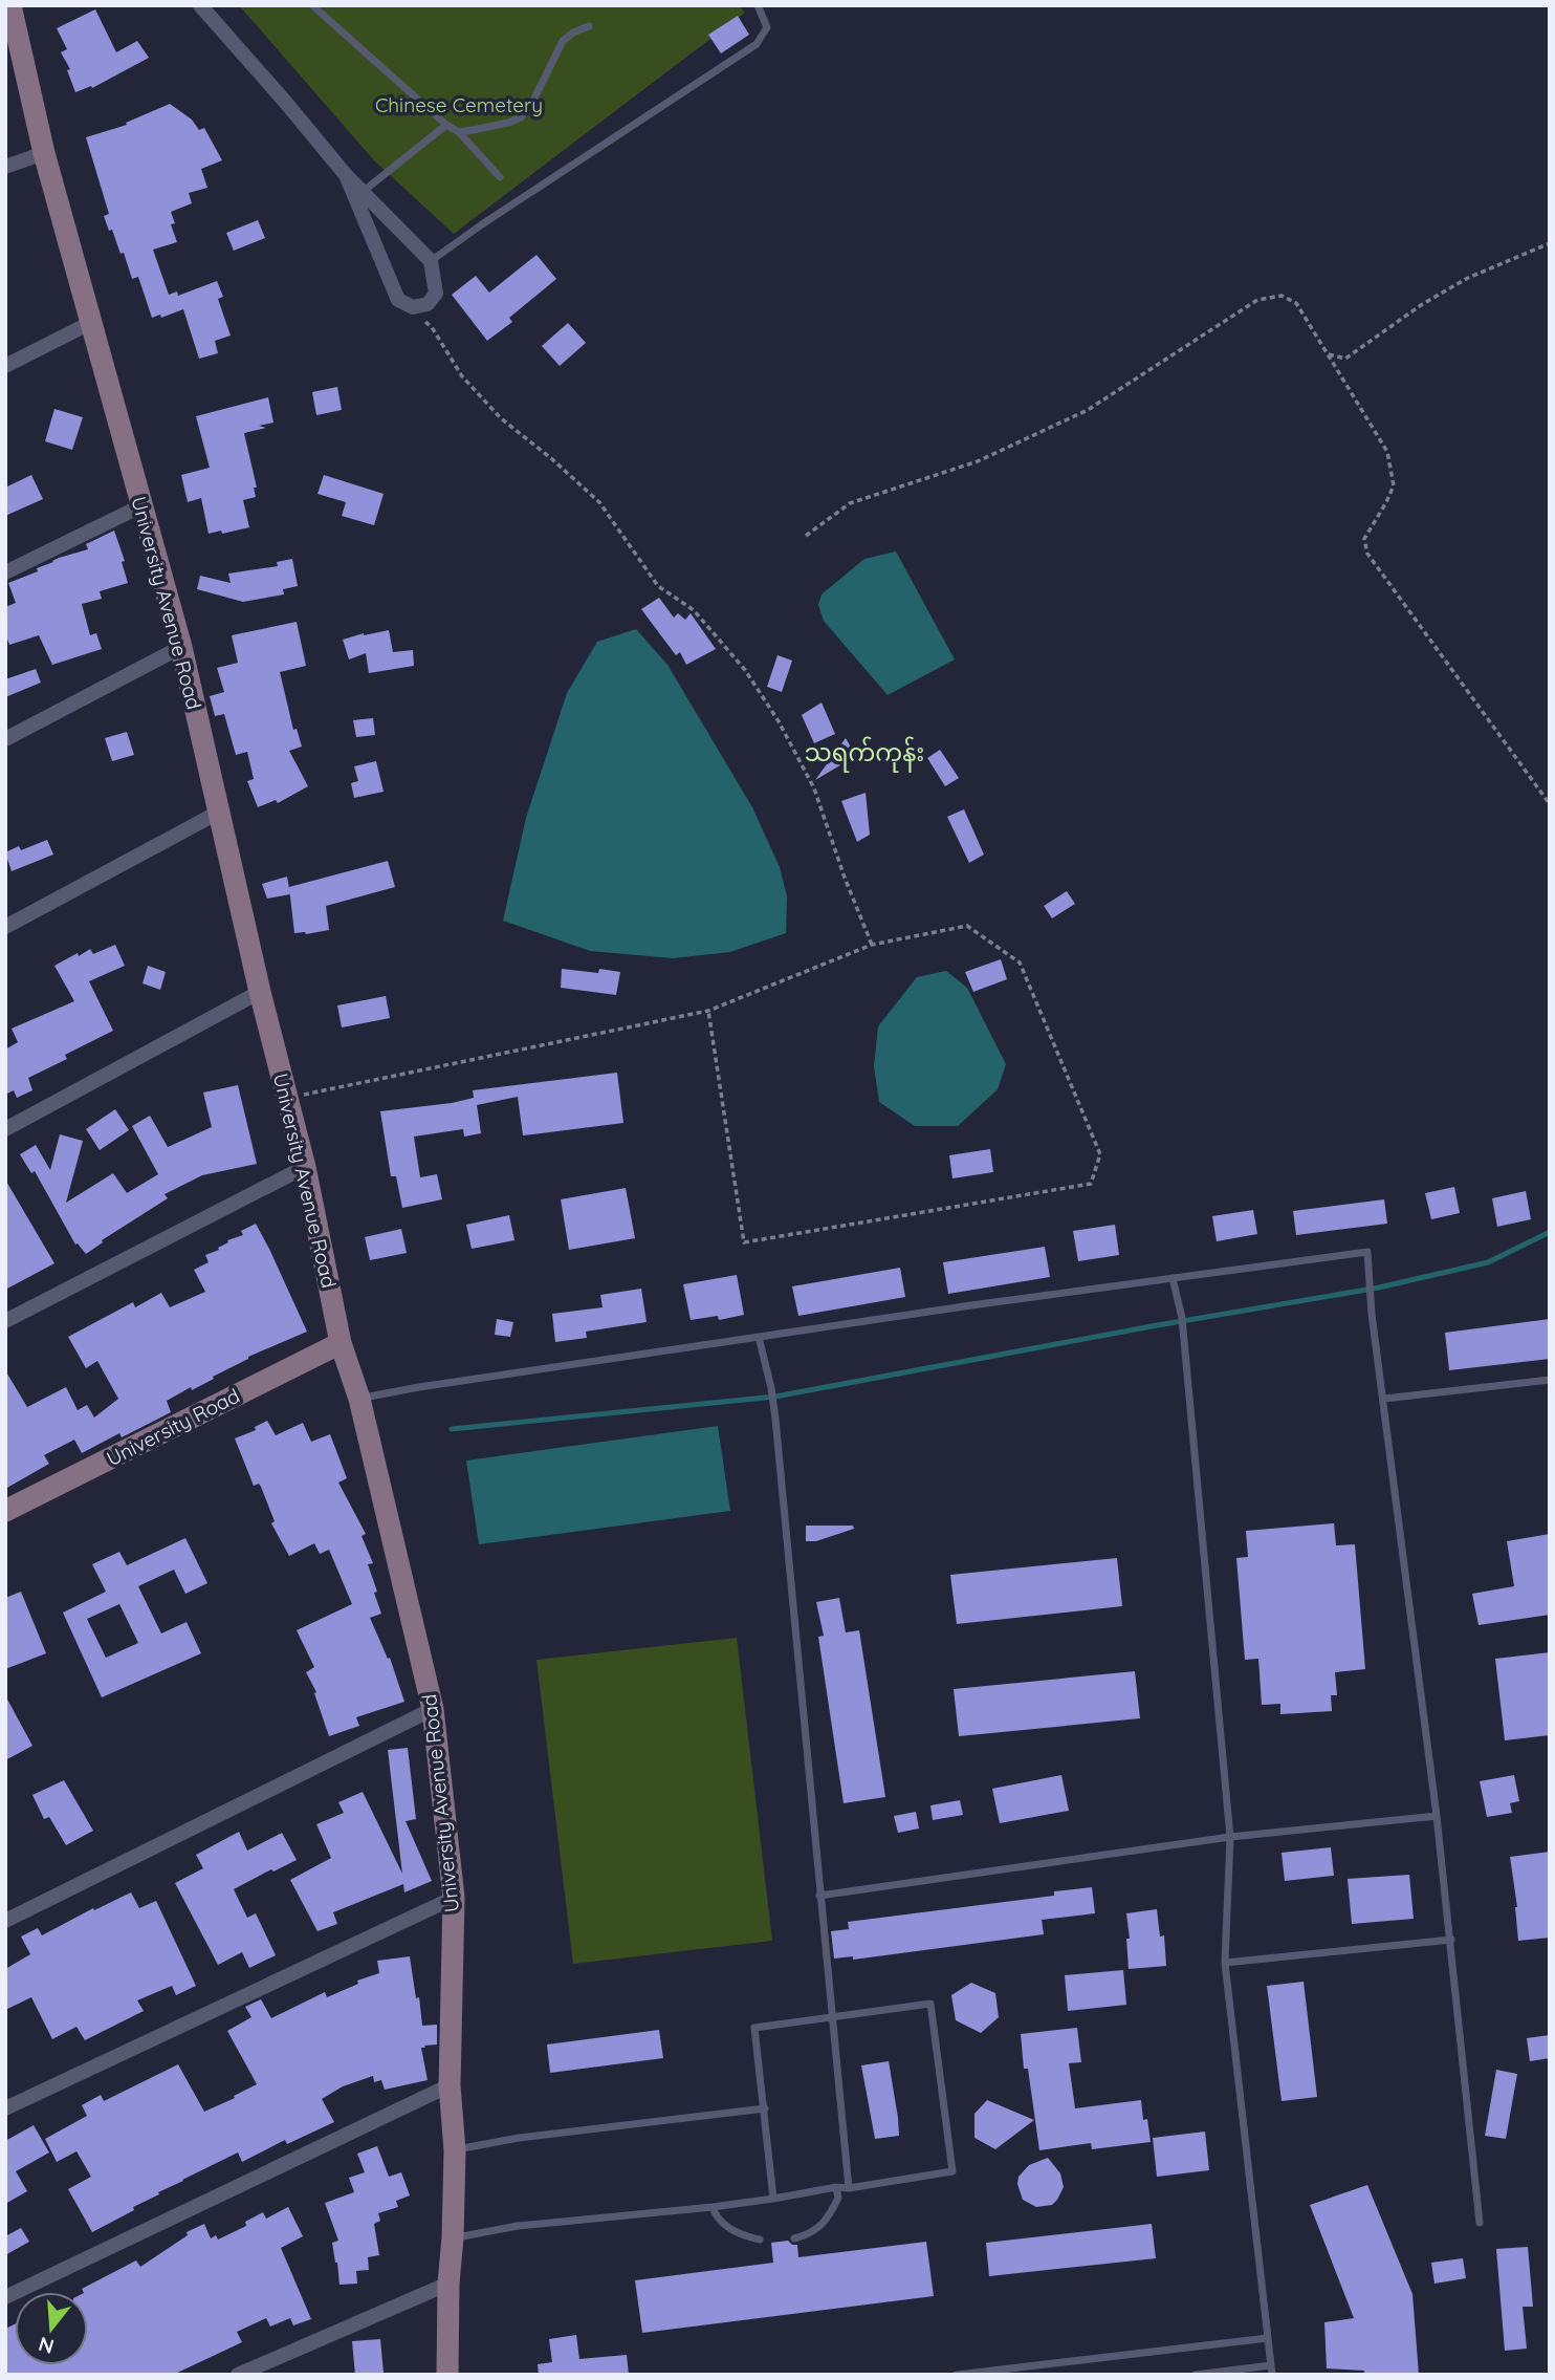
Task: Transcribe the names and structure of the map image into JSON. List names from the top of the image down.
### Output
{
  "streets": {
    "main road": ["University Avenue Road", "University Road"]
  },
  "crossings": [
    ["University Avenue Road", "University Road"]
  ],
  "districts": ["သရက်ကုန်း"],
  "parks": ["Chinese Cemetery"],
  "north": "bottom"
}
